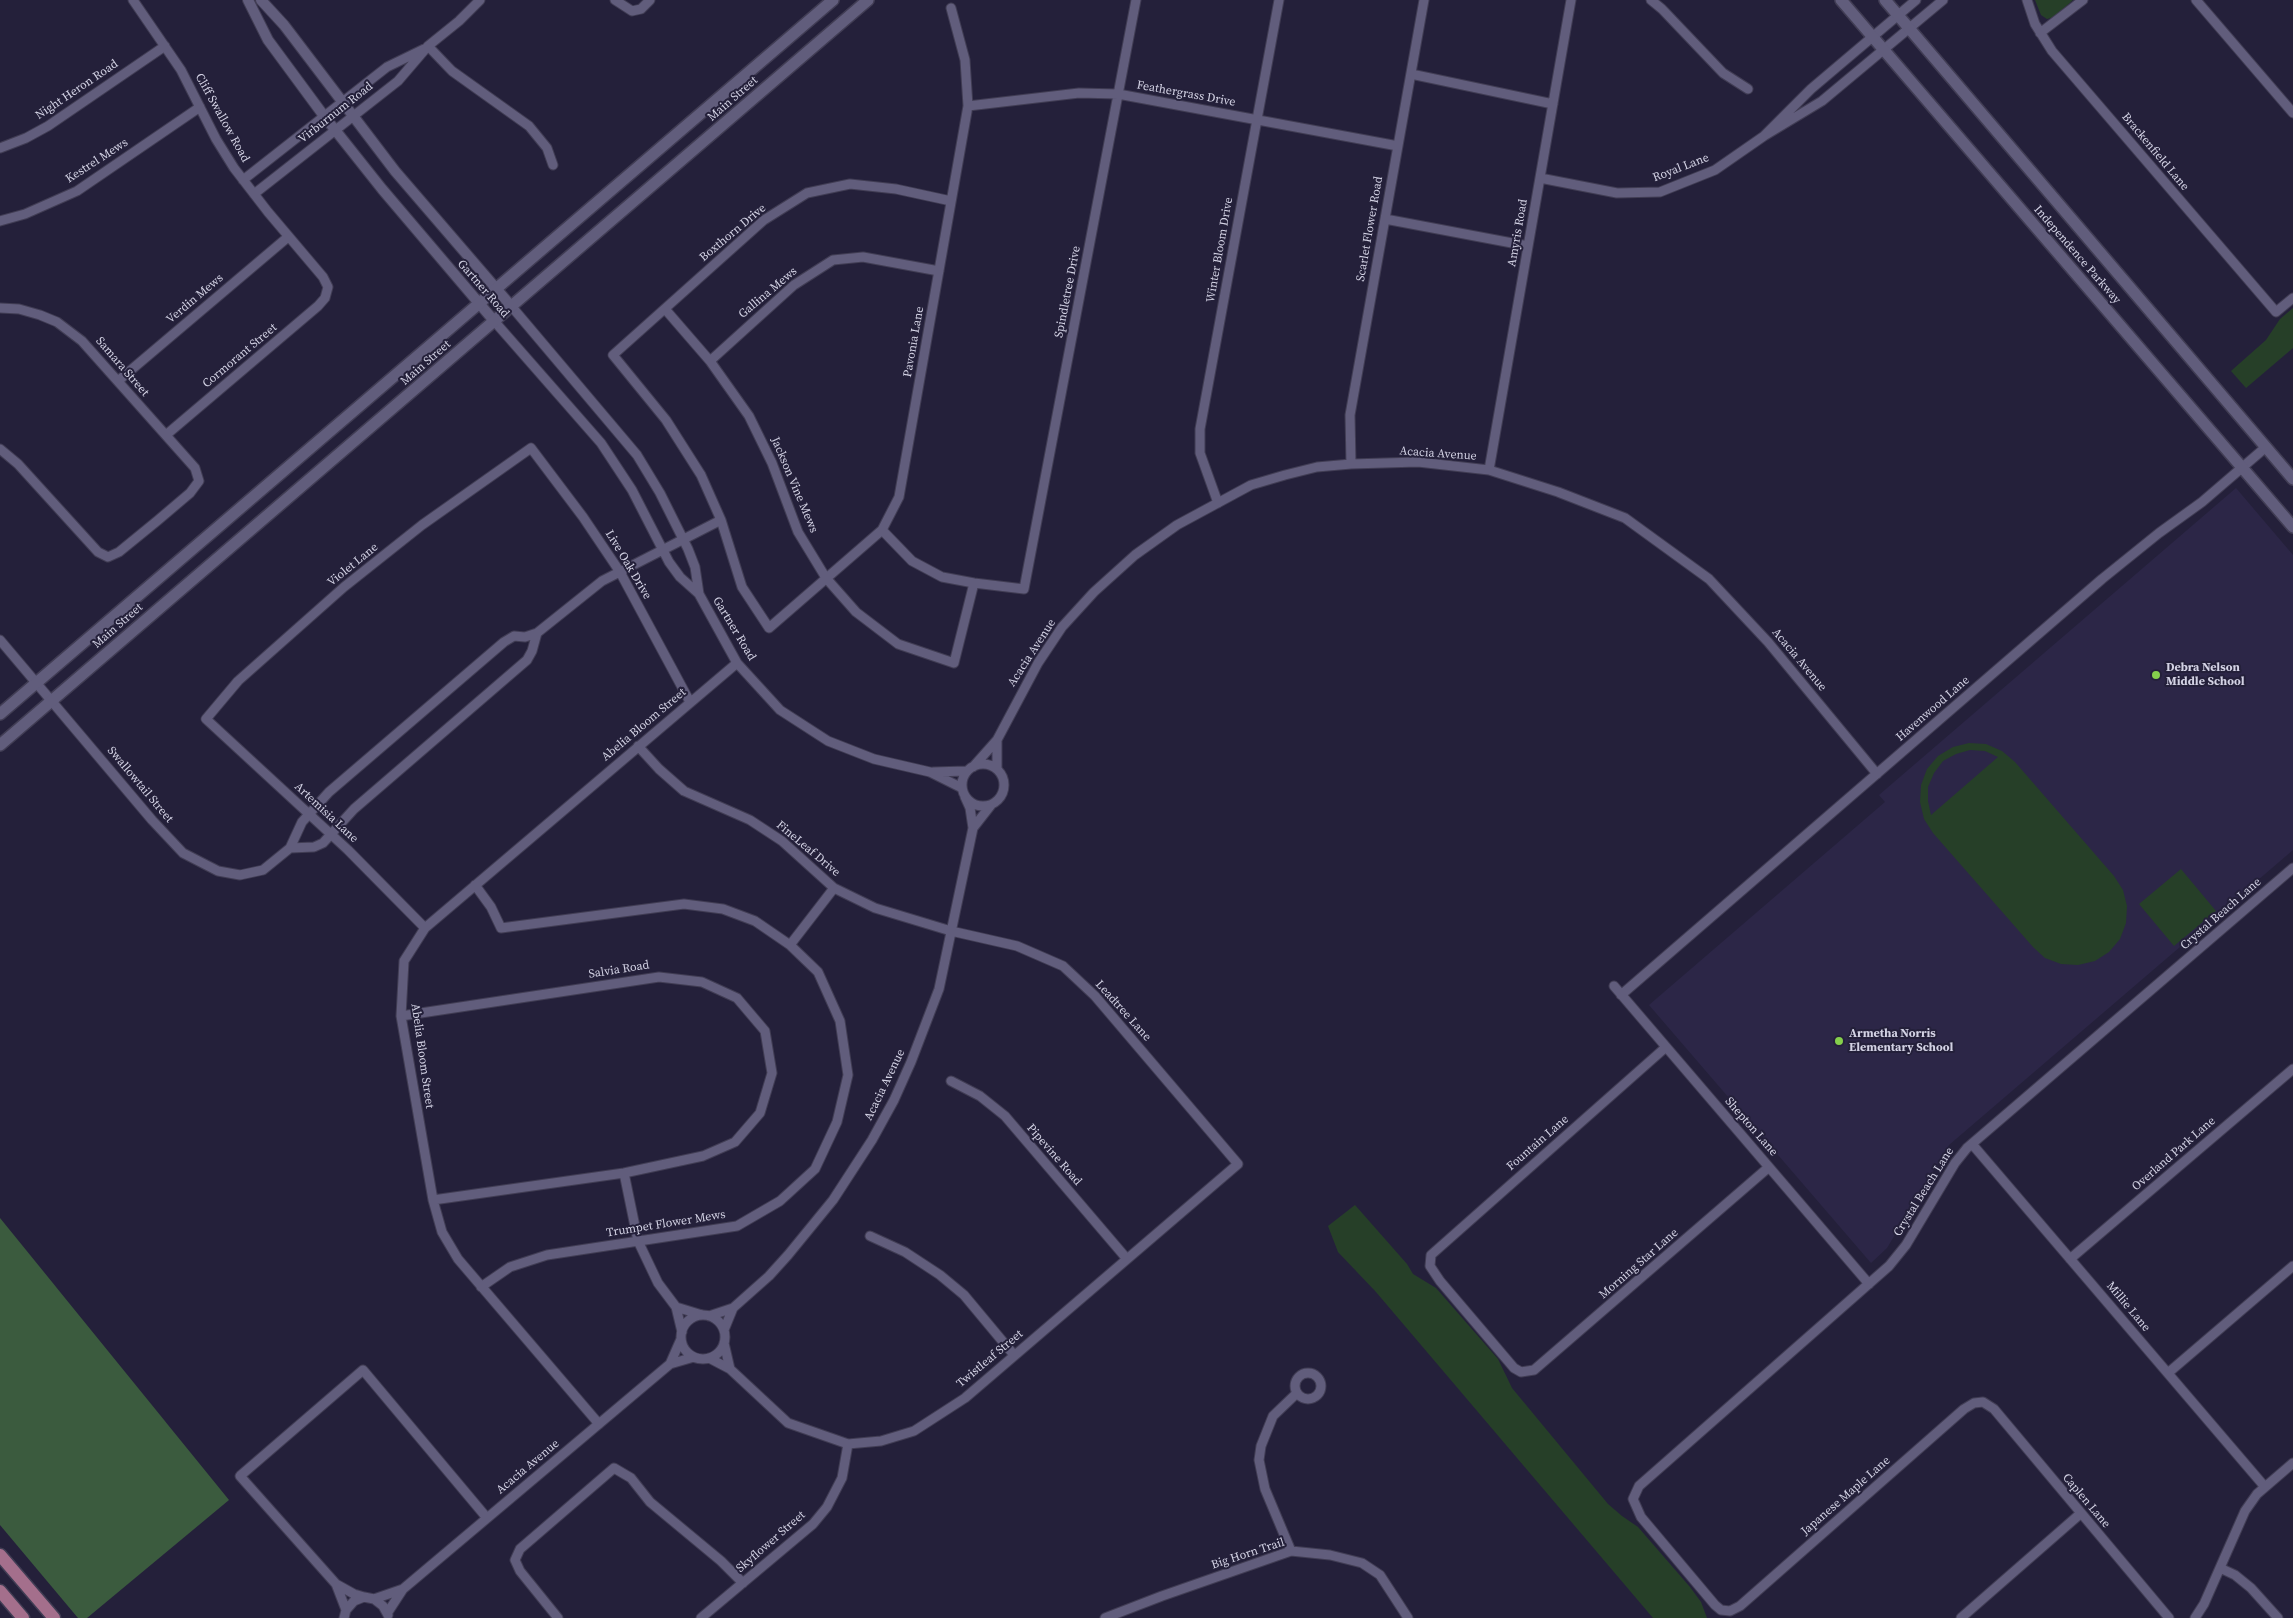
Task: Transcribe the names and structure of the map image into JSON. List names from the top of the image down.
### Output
{
  "streets": {
    "main road": ["Main Street", "Independence Parkway"],
    "street": [
      "Night Heron Road",
      "Feathergrass Drive",
      "Virburnum Road",
      "Cliff Swallow Road",
      "Brackenfield Lane",
      "Kestrel Mews",
      "Royal Lane",
      "Scarlet Flower Road",
      "Boxthorn Drive",
      "Amyris Road",
      "Winter Bloom Drive",
      "Gartner Road",
      "Spindletree Drive",
      "Gallina Mews",
      "Verdin Mews",
      "Pavonia Lane",
      "Cormorant Street",
      "Samara Street",
      "Acacia Avenue",
      "Jackson Vine Mews",
      "Violet Lane",
      "Live Oak Drive",
      "Havenwood Lane",
      "Abelia Bloom Street",
      "Swallowtail Street",
      "Artemisia Lane",
      "FineLeaf Drive",
      "Crystal Beach Lane",
      "Salvia Road",
      "Leadtree Lane",
      "Shepton Lane",
      "Fountain Lane",
      "Overland Park Lane",
      "Pipevine Road",
      "Trumpet Flower Mews",
      "Morning Star Lane",
      "Millie Lane",
      "Twistleaf Street",
      "Japanese Maple Lane",
      "Caplen Lane",
      "Skyflower Street",
      "Big Horn Trail"
    ]
  },
  "crossings": [
    ["Night Heron Road", "Cliff Swallow Road"],
    ["Feathergrass Drive", "Scarlet Flower Road"],
    ["Feathergrass Drive", "Winter Bloom Drive"],
    ["Feathergrass Drive", "Spindletree Drive"],
    ["Feathergrass Drive", "Pavonia Lane"],
    ["Main Street", "Gartner Road"],
    ["Main Street", "Swallowtail Street"],
    ["Virburnum Road", "Cliff Swallow Road"],
    ["Virburnum Road", "Gartner Road"],
    ["Cliff Swallow Road", "Kestrel Mews"],
    ["Cliff Swallow Road", "Verdin Mews"],
    ["Cliff Swallow Road", "Cormorant Street"],
    ["Royal Lane", "Amyris Road"],
    ["Royal Lane", "Independence Parkway"],
    ["Scarlet Flower Road", "Acacia Avenue"],
    ["Boxthorn Drive", "Pavonia Lane"],
    ["Boxthorn Drive", "Jackson Vine Mews"],
    ["Amyris Road", "Acacia Avenue"],
    ["Winter Bloom Drive", "Acacia Avenue"],
    ["Independence Parkway", "Havenwood Lane"],
    ["Gartner Road", "Abelia Bloom Street"],
    ["Spindletree Drive", "Jackson Vine Mews"],
    ["Gallina Mews", "Pavonia Lane"],
    ["Gallina Mews", "Jackson Vine Mews"],
    ["Verdin Mews", "Samara Street"],
    ["Pavonia Lane", "Jackson Vine Mews"],
    ["Cormorant Street", "Samara Street"],
    ["Acacia Avenue", "Havenwood Lane"],
    ["Acacia Avenue", "Abelia Bloom Street"],
    ["Acacia Avenue", "FineLeaf Drive"],
    ["Acacia Avenue", "Leadtree Lane"],
    ["Acacia Avenue", "Twistleaf Street"],
    ["Violet Lane", "Live Oak Drive"],
    ["Violet Lane", "Artemisia Lane"],
    ["Live Oak Drive", "Abelia Bloom Street"],
    ["Havenwood Lane", "Shepton Lane"],
    ["Abelia Bloom Street", "Artemisia Lane"],
    ["Abelia Bloom Street", "FineLeaf Drive"],
    ["Abelia Bloom Street", "Salvia Road"],
    ["Abelia Bloom Street", "Trumpet Flower Mews"],
    ["Swallowtail Street", "Artemisia Lane"],
    ["FineLeaf Drive", "Leadtree Lane"],
    ["Crystal Beach Lane", "Shepton Lane"],
    ["Crystal Beach Lane", "Millie Lane"],
    ["Crystal Beach Lane", "Japanese Maple Lane"],
    ["Leadtree Lane", "Twistleaf Street"],
    ["Shepton Lane", "Fountain Lane"],
    ["Shepton Lane", "Morning Star Lane"],
    ["Fountain Lane", "Morning Star Lane"],
    ["Overland Park Lane", "Millie Lane"],
    ["Pipevine Road", "Twistleaf Street"],
    ["Twistleaf Street", "Skyflower Street"],
    ["Japanese Maple Lane", "Caplen Lane"]
  ],
  "places": ["Debra Nelson Middle School", "Armetha Norris Elementary School"]
}
